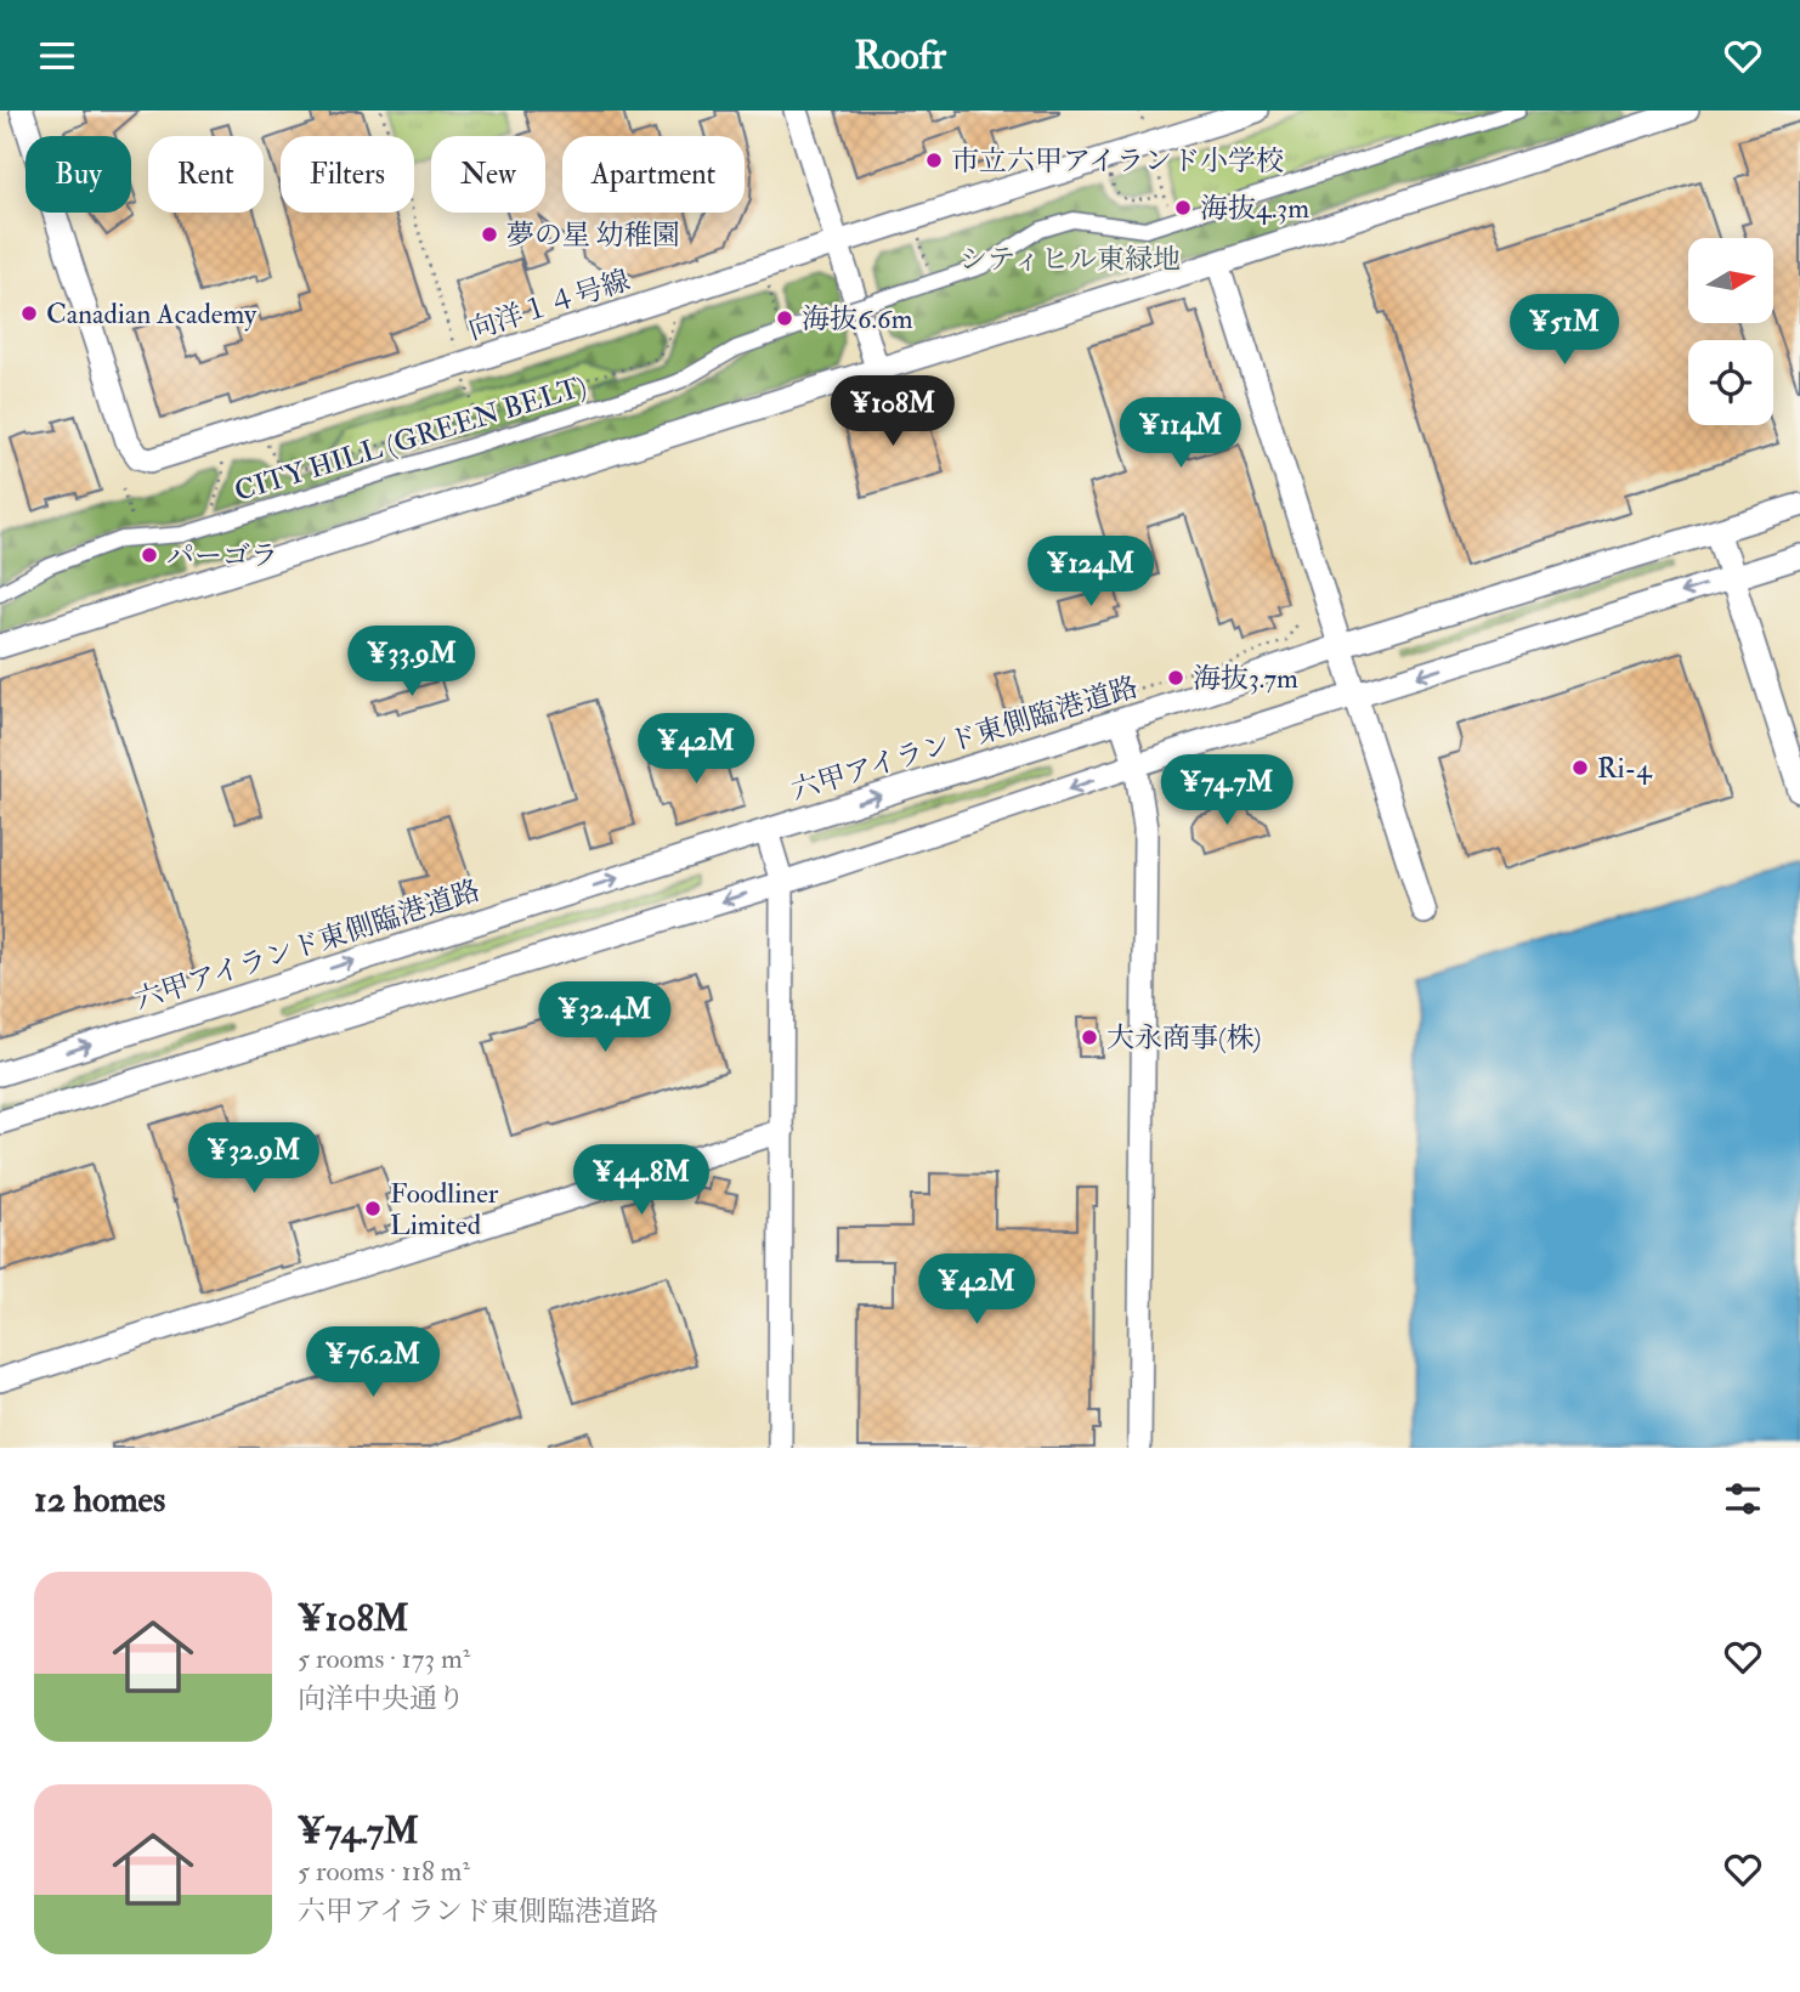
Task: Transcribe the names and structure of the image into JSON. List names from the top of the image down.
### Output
{
  "streets": {
    "street": ["向洋１４号線", "CITY HILL (GREEN BELT)", "六甲アイランド東側臨港道路"]
  },
  "parks": ["シティヒル東緑地"],
  "places": [
    "市立六甲アイランド小学校",
    "海抜4.3m",
    "夢の星 幼稚園",
    "Canadian Academy",
    "海抜6.6m",
    "パーゴラ",
    "海抜3.7m",
    "Ri-4",
    "大永商事(株)",
    "Foodliner Limited"
  ],
  "north": "right",
  "page": {
    "header": "Roofr",
    "chip": [
      "Buy",
      "Rent",
      "Filters",
      "New",
      "Apartment"
    ],
    "price": [
      "¥51M",
      "¥108M",
      "¥114M",
      "¥124M",
      "¥33.9M",
      "¥42M",
      "¥74.7M",
      "¥32.4M",
      "¥32.9M",
      "¥44.8M",
      "¥42M",
      "¥76.2M"
    ],
    "heading": "12 homes",
    "list": [
      {
        "name": "¥108M",
        "note": "5 rooms · 173 m² · 向洋中央通り"
      },
      {
        "name": "¥74.7M",
        "note": "5 rooms · 118 m² · 六甲アイランド東側臨港道路"
      }
    ]
  }
}
